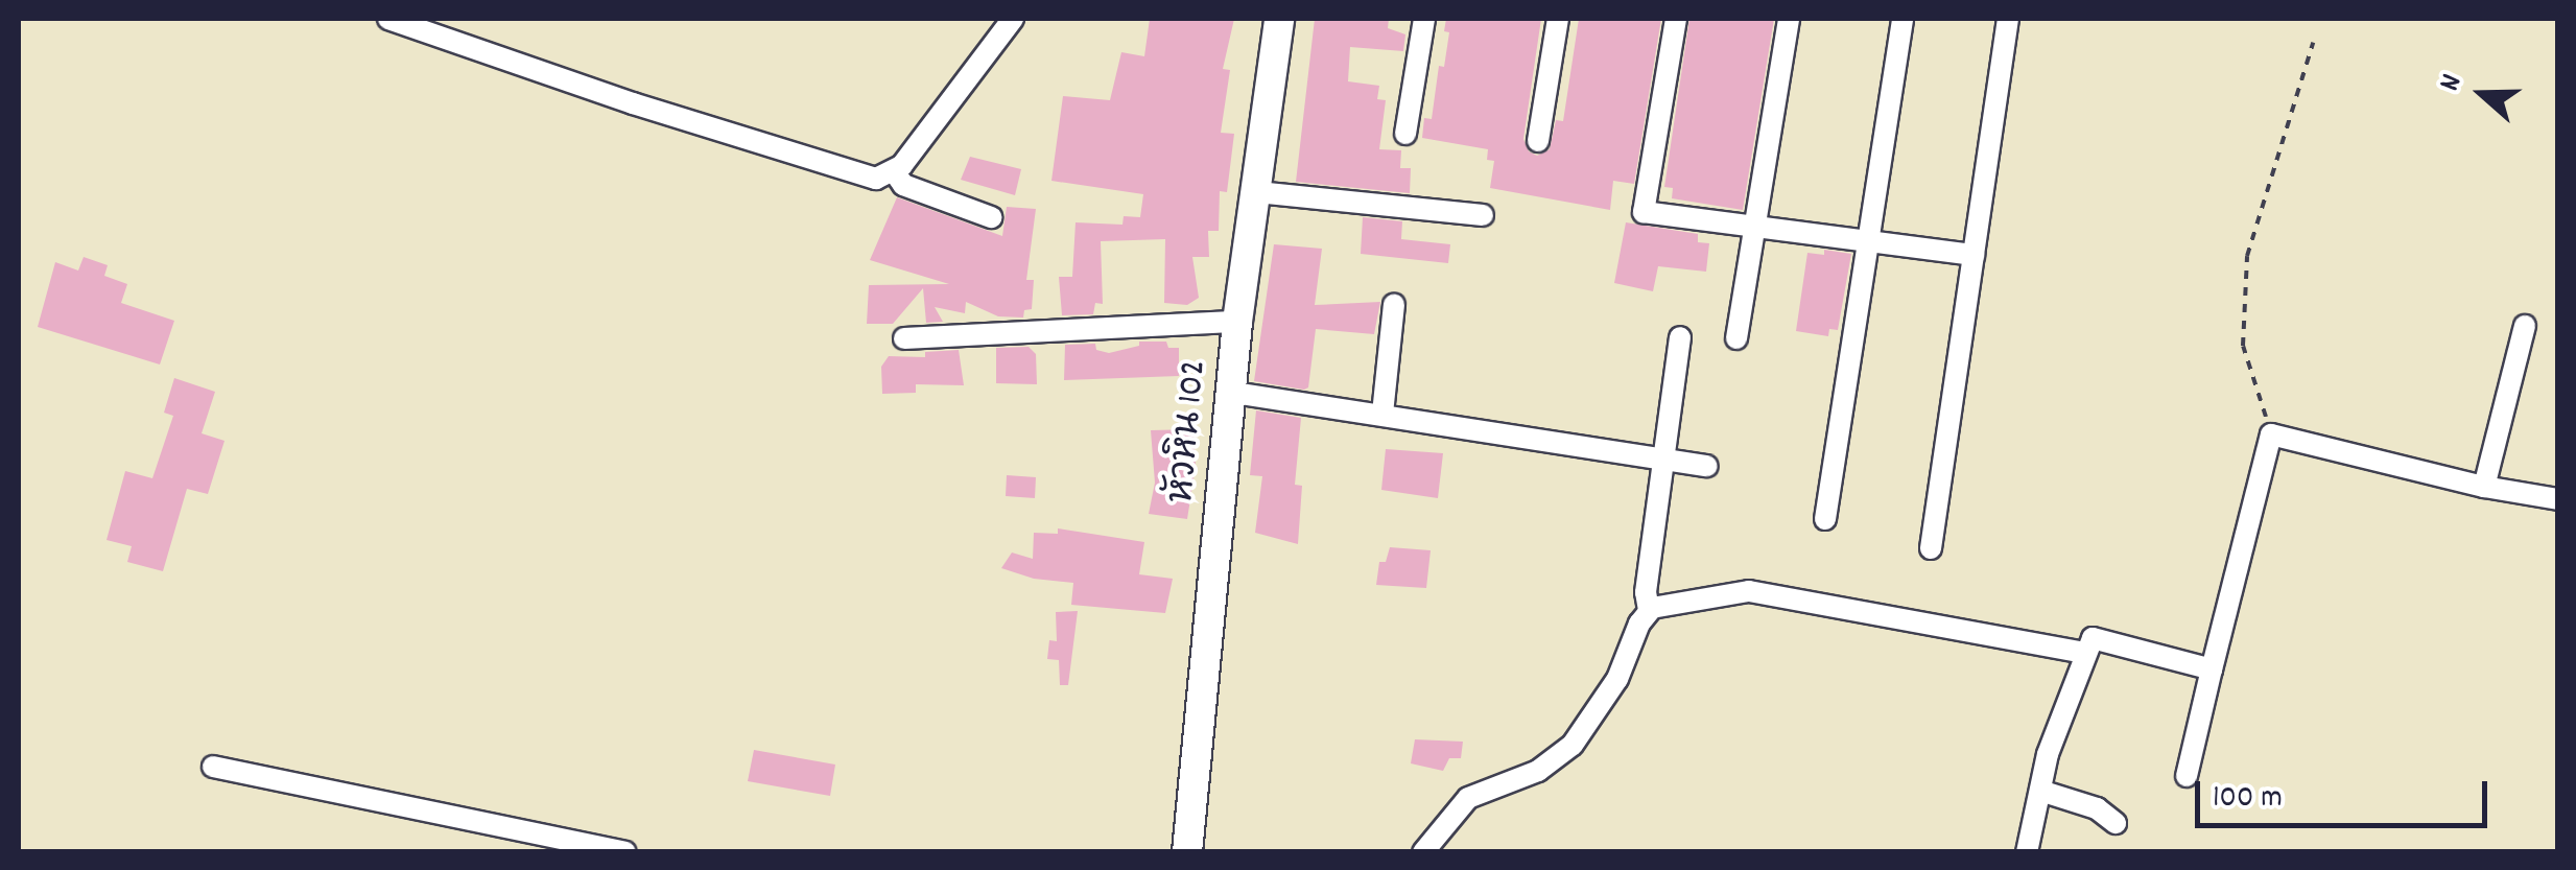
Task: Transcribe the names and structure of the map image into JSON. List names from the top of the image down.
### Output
{
  "streets": {
    "street": ["หัวหิน 102"]
  },
  "scale_bar": "100 m",
  "north": "left"
}
